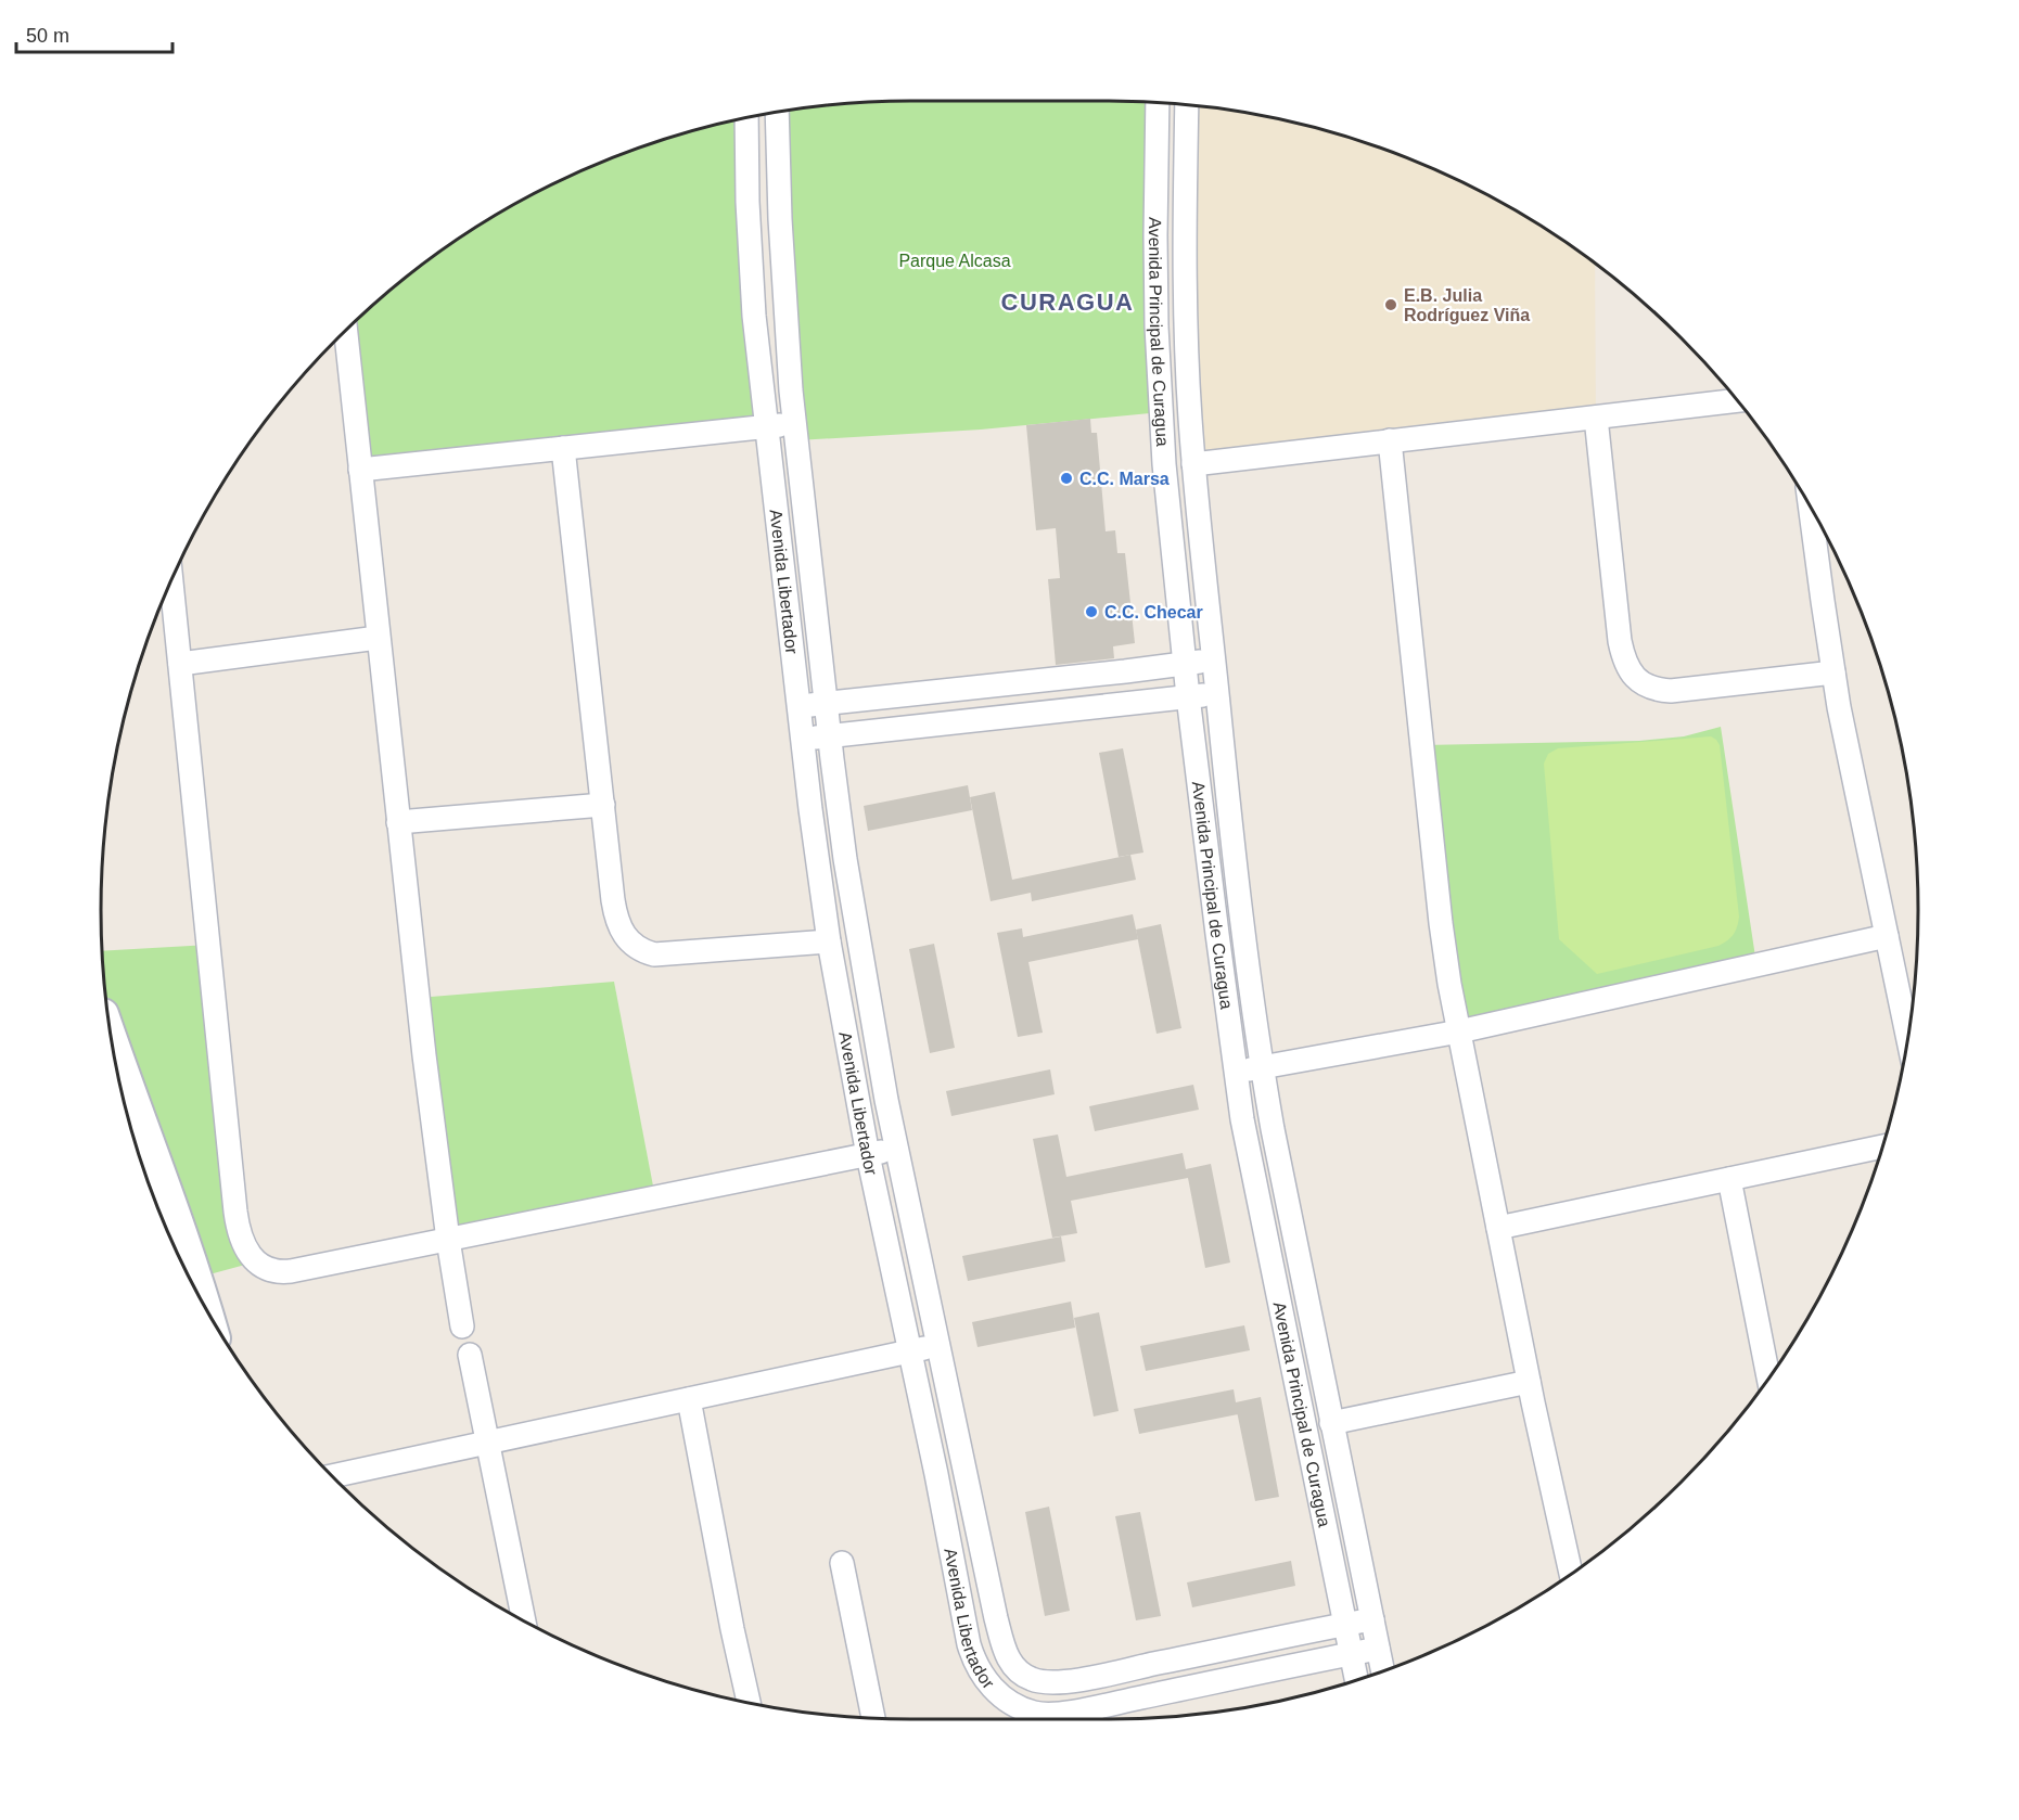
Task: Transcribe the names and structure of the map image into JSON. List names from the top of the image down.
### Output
{
  "streets": {
    "street": ["Avenida Principal de Curagua", "Avenida Libertador"]
  },
  "crossings": [
    ["Avenida Principal de Curagua", "Avenida Libertador"]
  ],
  "districts": ["CURAGUA"],
  "parks": ["Parque Alcasa"],
  "places": ["E.B. Julia Rodríguez Viña", "C.C. Marsa", "C.C. Checar"],
  "scale_bar": "50 m"
}
